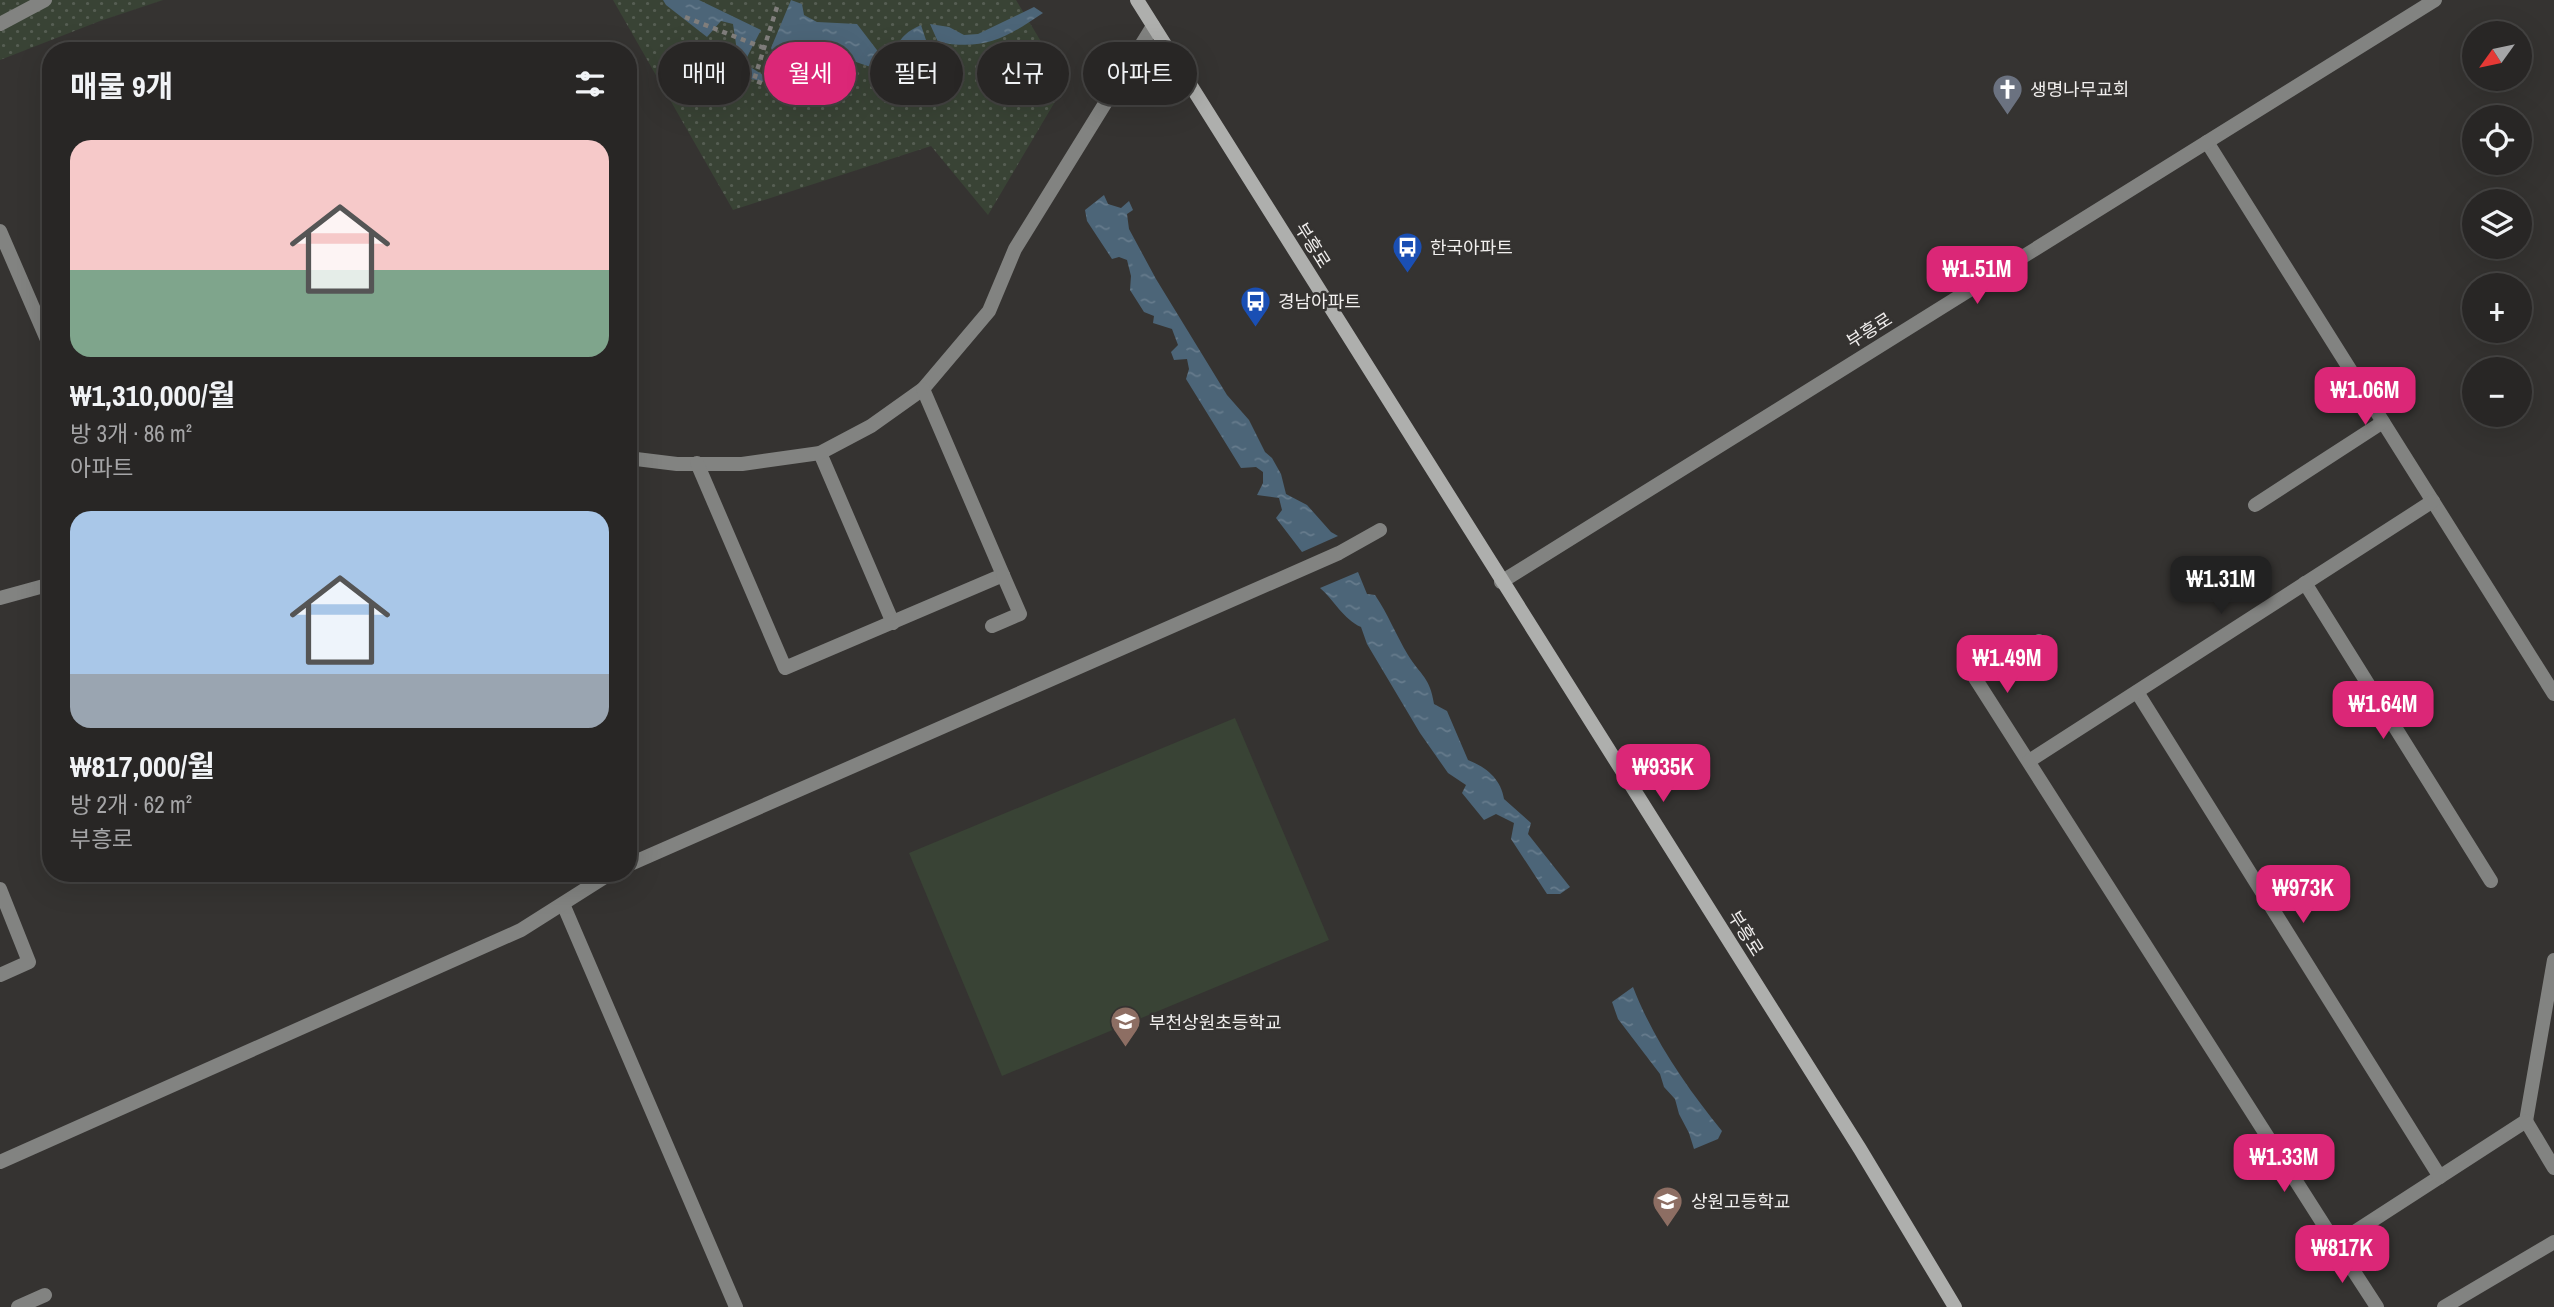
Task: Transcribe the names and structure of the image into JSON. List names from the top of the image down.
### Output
{
  "streets": {
    "street": ["부흥로"]
  },
  "places": {
    "church": ["생명나무교회"],
    "bus stop": ["한국아파트", "경남아파트"],
    "school or university": ["부천상원초등학교", "상원고등학교"]
  },
  "north": "bottom left",
  "page": {
    "map_buttons": ["+", "−"],
    "chip": [
      "매매",
      "월세",
      "필터",
      "신규",
      "아파트"
    ],
    "heading": "매물 9개",
    "list": [
      {
        "name": "₩1,310,000/월",
        "note": "방 3개 · 86 m² · 아파트"
      },
      {
        "name": "₩817,000/월",
        "note": "방 2개 · 62 m² · 부흥로"
      }
    ],
    "price": [
      "₩1.51M",
      "₩1.06M",
      "₩1.31M",
      "₩1.49M",
      "₩1.64M",
      "₩935K",
      "₩973K",
      "₩1.33M",
      "₩817K"
    ]
  }
}
